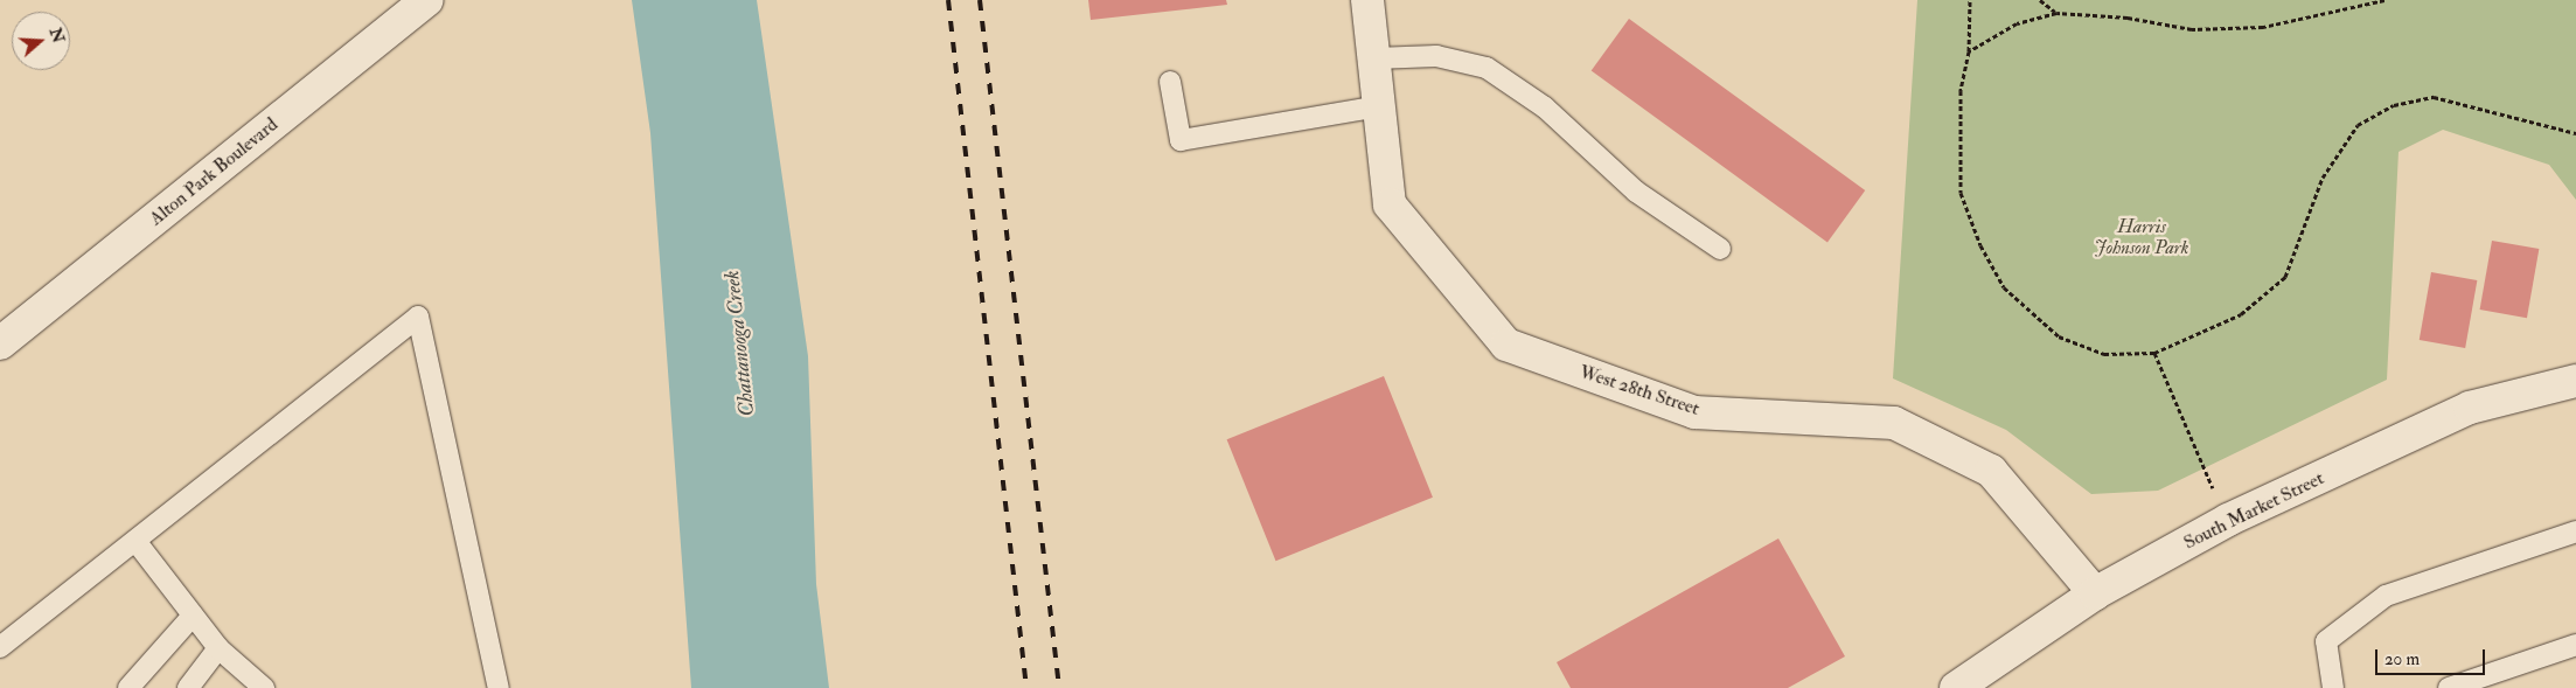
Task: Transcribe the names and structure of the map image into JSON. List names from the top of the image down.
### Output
{
  "streets": {
    "street": ["Alton Park Boulevard", "West 28th Street", "South Market Street"]
  },
  "crossings": [
    ["West 28th Street", "South Market Street"]
  ],
  "water": ["Chattanooga Creek"],
  "parks": ["Harris Johnson Park"],
  "scale_bar": "20 m",
  "north": "right"
}
